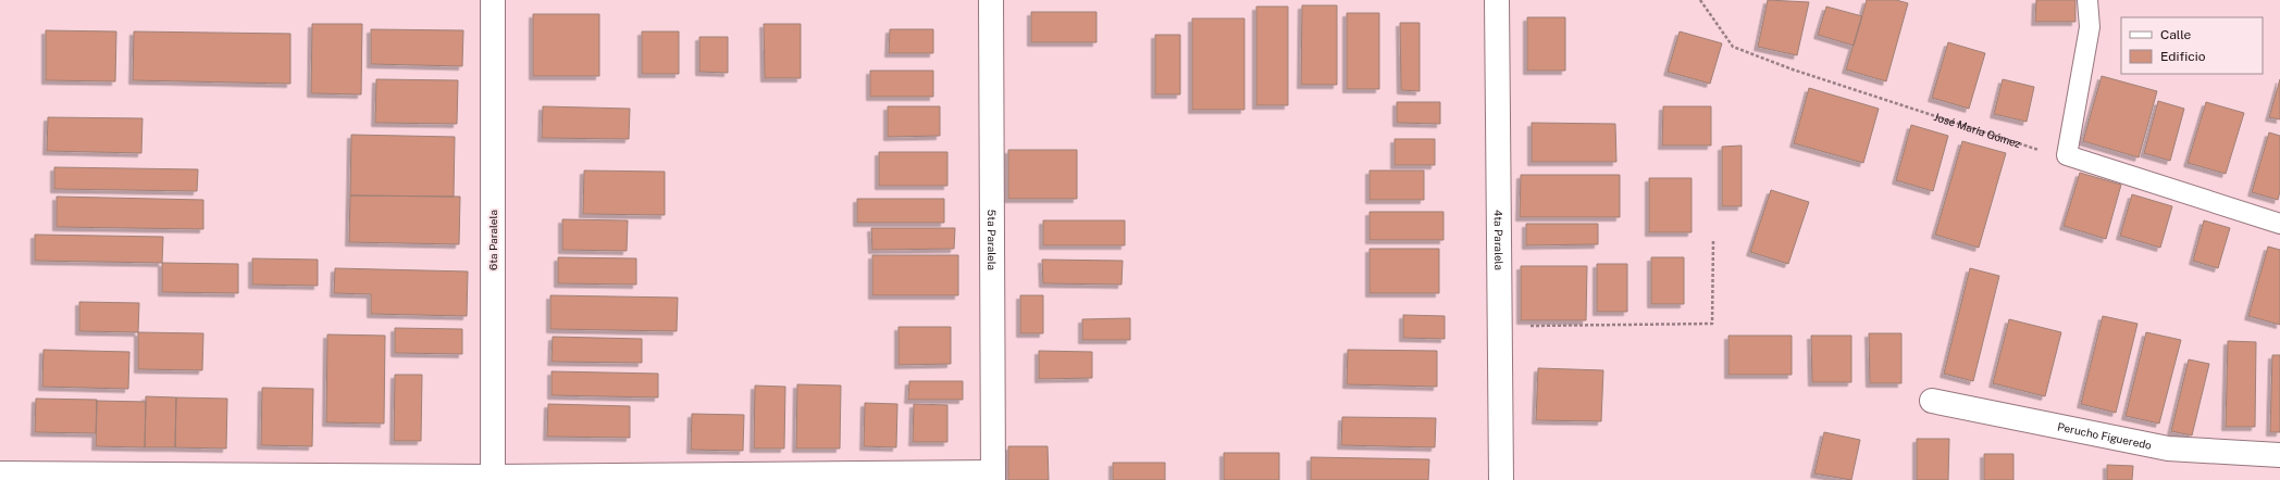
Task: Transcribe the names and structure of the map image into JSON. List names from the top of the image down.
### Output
{
  "streets": {
    "street": [
      "6ta Paralela",
      "5ta Paralela",
      "4ta Paralela",
      "Perucho Figueredo"
    ],
    "path": ["José María Gómez"]
  },
  "legend": ["Calle", "Edificio"]
}
